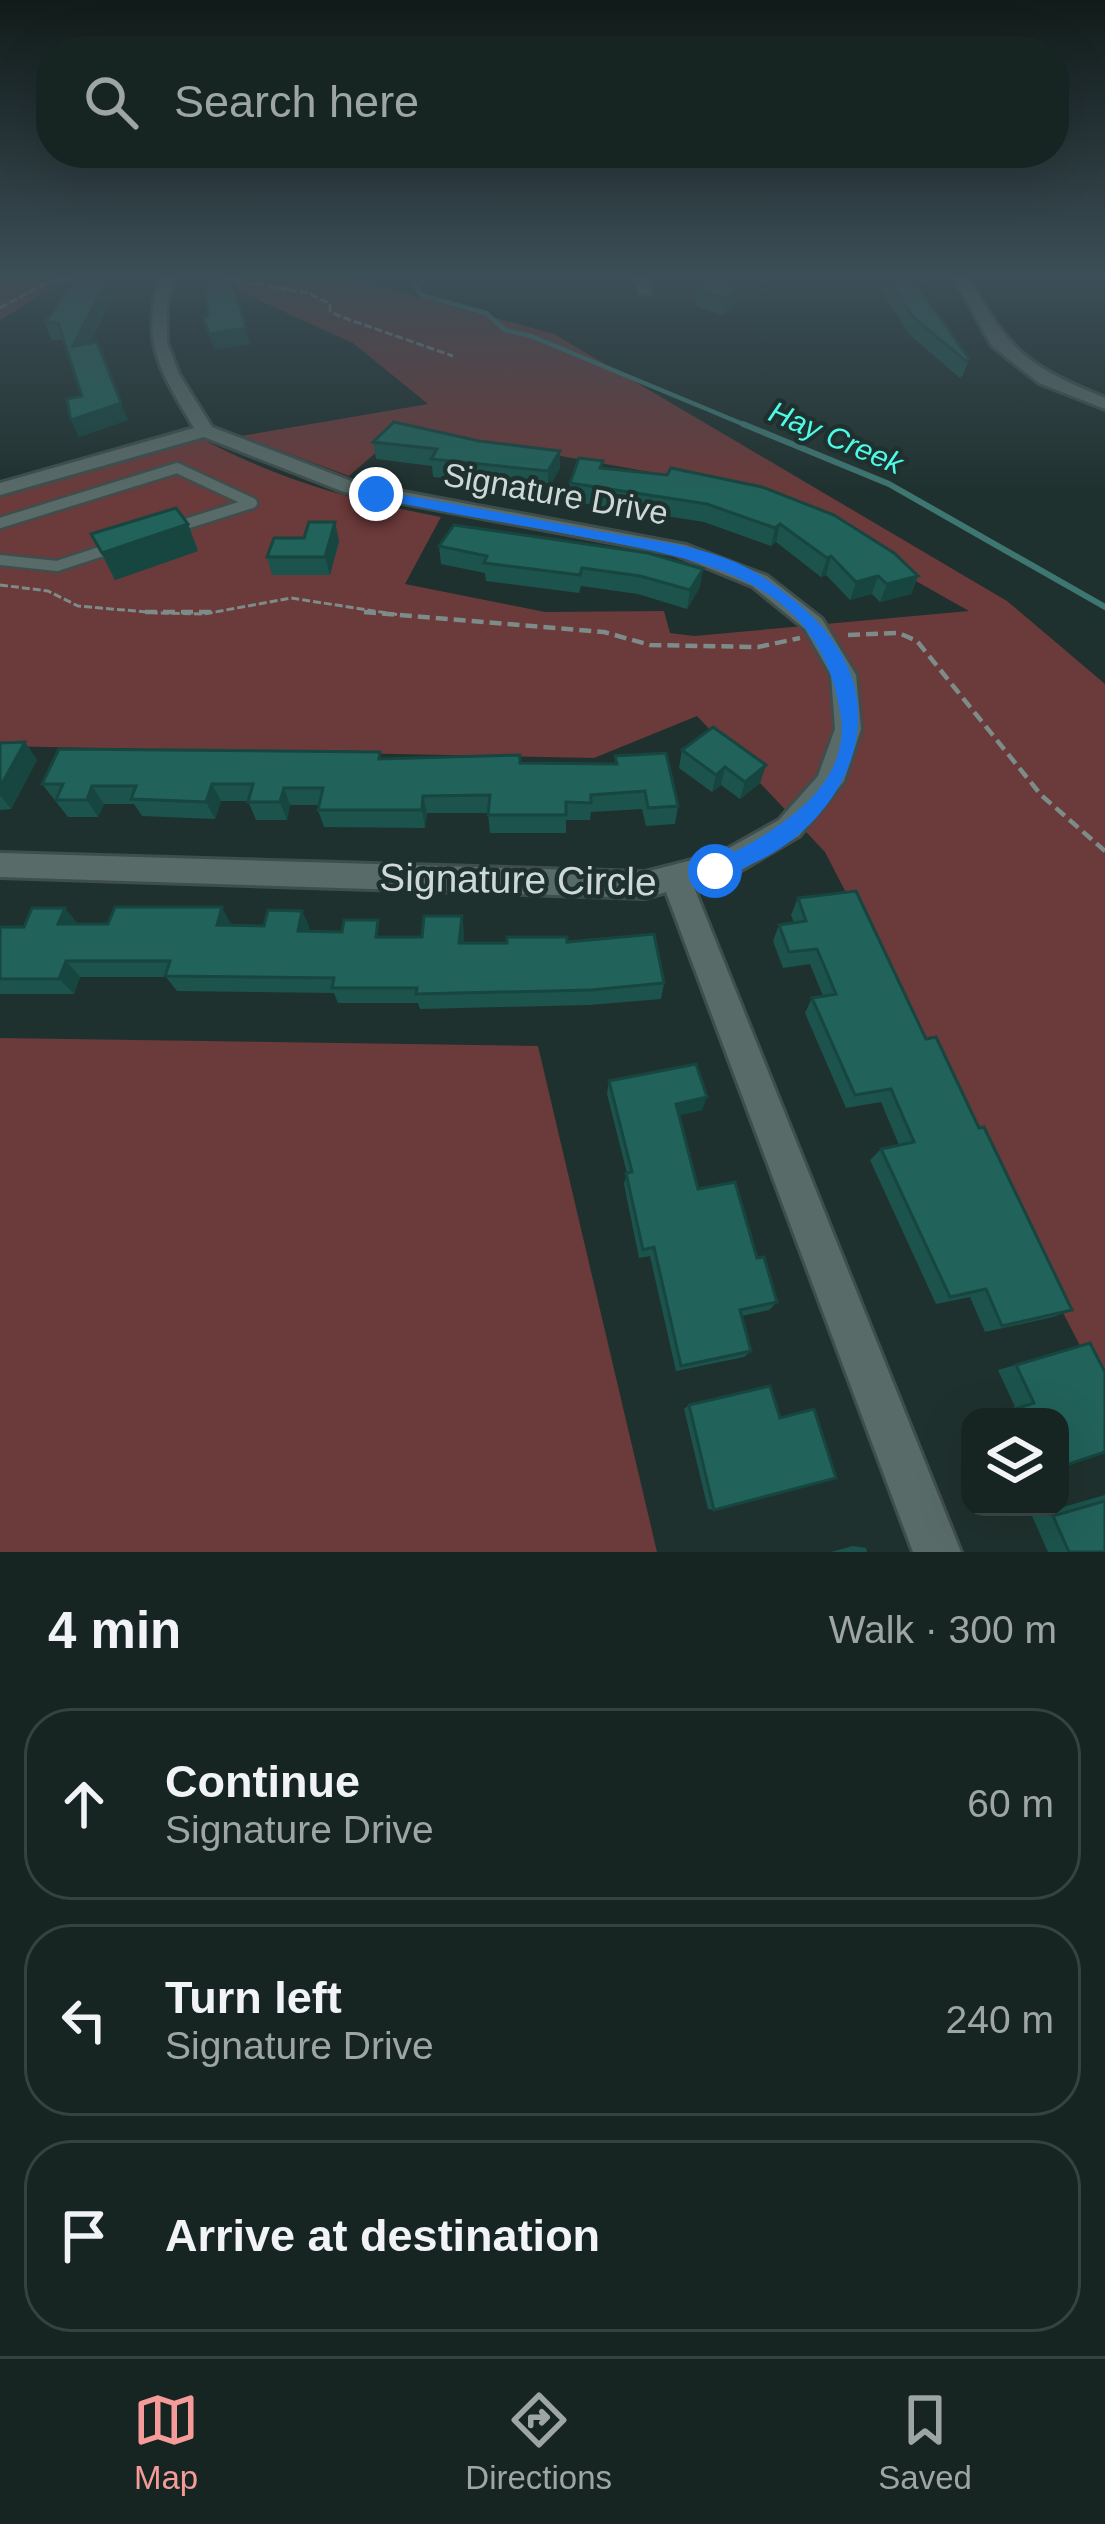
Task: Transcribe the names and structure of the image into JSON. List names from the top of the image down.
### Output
{
  "streets": {
    "street": ["Signature Drive", "Signature Circle"]
  },
  "crossings": [
    ["Signature Drive", "Signature Circle"]
  ],
  "water": ["Hay Creek"],
  "page": {
    "search": "Search here",
    "heading": ["4 min", "Walk · 300 m"],
    "list": [
      ["Continue", "Signature Drive", "60 m"],
      ["Turn left", "Signature Drive", "240 m"],
      "Arrive at destination"
    ],
    "nav": ["Map", "Directions", "Saved"]
  }
}
